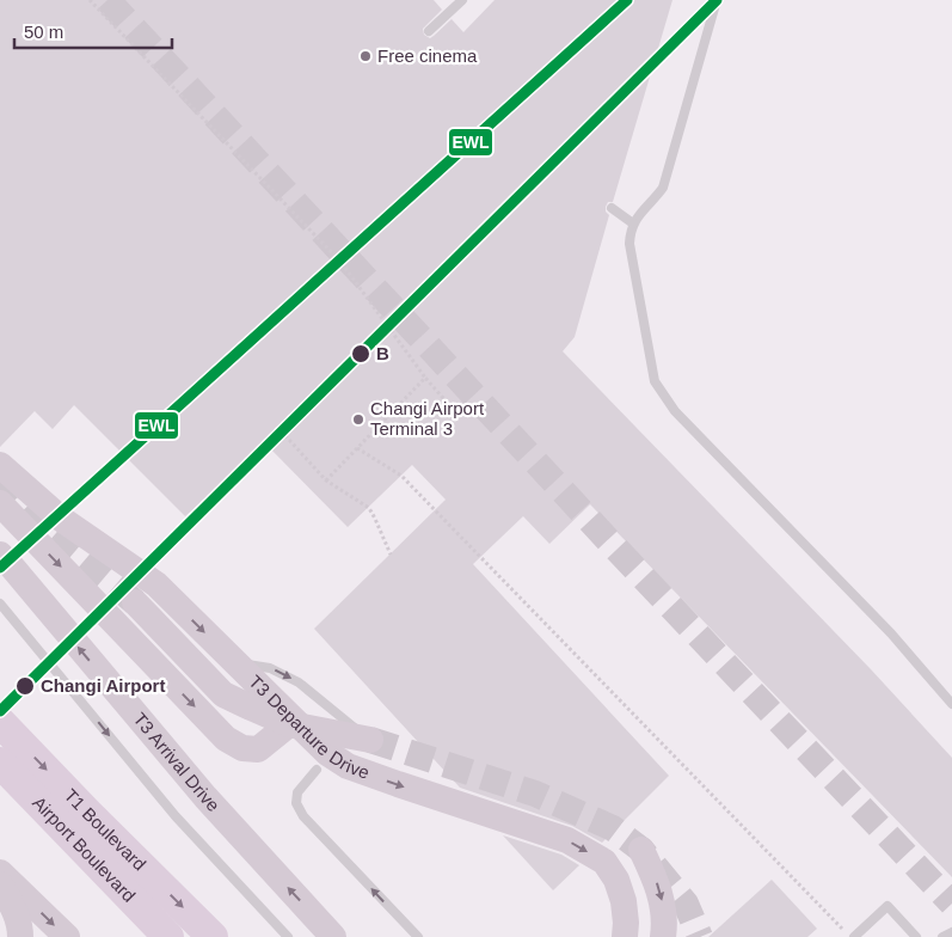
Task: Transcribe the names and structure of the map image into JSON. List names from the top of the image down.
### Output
{
  "streets": {
    "highway": ["T1 Boulevard", "Airport Boulevard"],
    "main road": ["T3 Departure Drive", "T3 Arrival Drive"]
  },
  "one_way": ["T1 Boulevard"],
  "places": [
    "Free cinema",
    "B",
    "Changi Airport Terminal 3",
    "Changi Airport"
  ],
  "lines": ["transit line EWL"],
  "scale_bar": "50 m"
}
